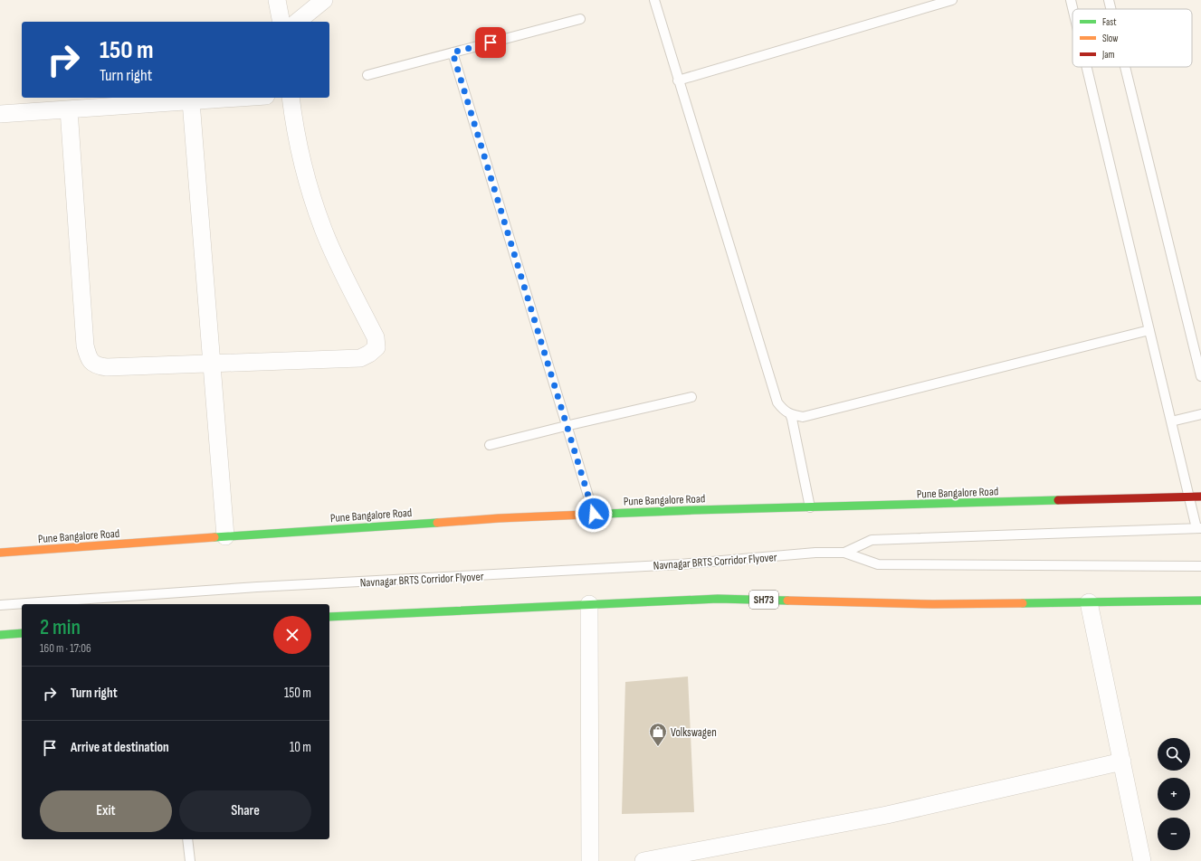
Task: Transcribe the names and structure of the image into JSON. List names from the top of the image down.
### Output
{
  "streets": {
    "main road": ["Pune Bangalore Road", "SH73"],
    "lane": ["Navnagar BRTS Corridor Flyover"]
  },
  "places": {
    "shop": ["Volkswagen"]
  },
  "legend": ["Fast", "Slow", "Jam"],
  "page": {
    "turn": ["150 m", "Turn right"],
    "heading": ["2 min", "160 m · 17:06"],
    "list": [
      {
        "name": "Turn right",
        "value": "150 m"
      },
      {
        "name": "Arrive at destination",
        "value": "10 m"
      }
    ],
    "map_buttons": ["+", "−"],
    "buttons": ["Exit", "Share"]
  }
}
